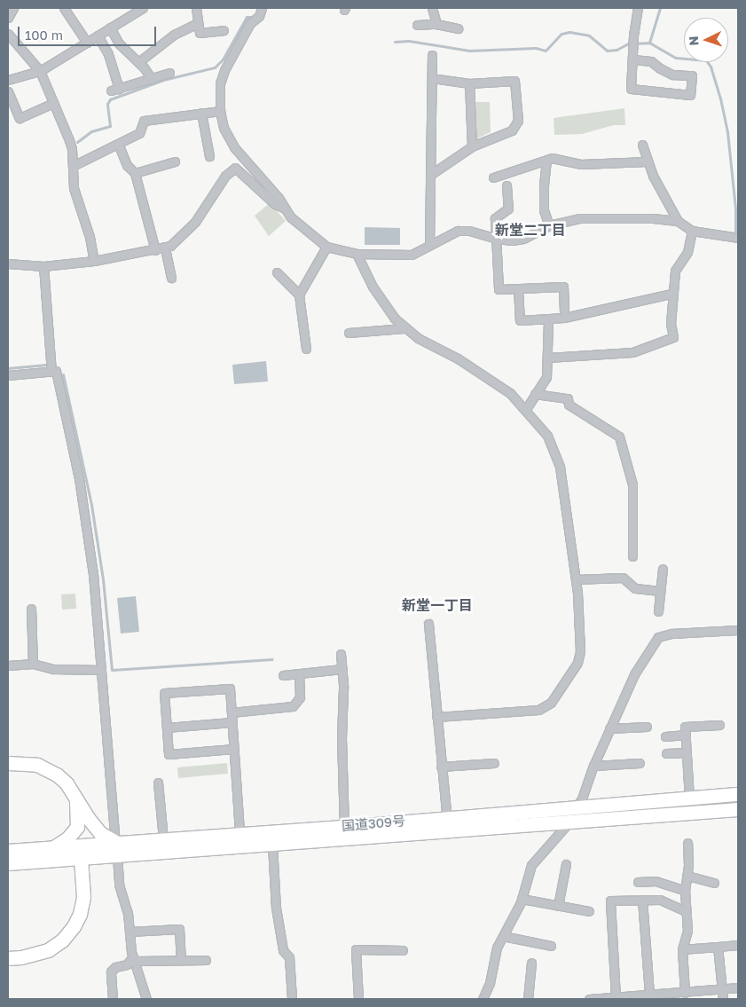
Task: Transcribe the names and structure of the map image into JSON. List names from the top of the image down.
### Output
{
  "streets": {
    "highway": ["国道309号"]
  },
  "districts": ["新堂二丁目", "新堂一丁目"],
  "scale_bar": "100 m",
  "north": "left"
}
